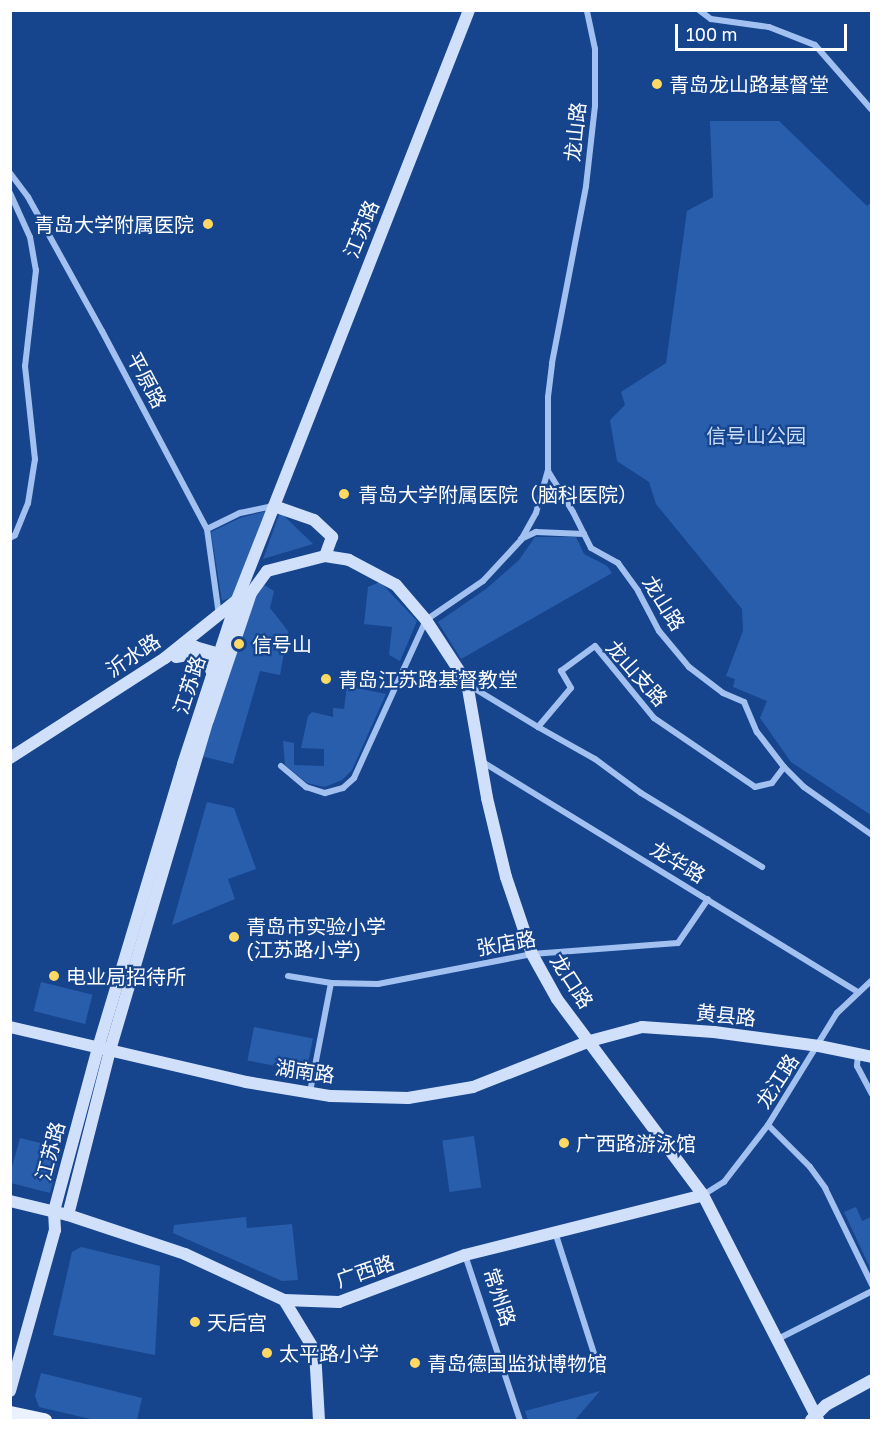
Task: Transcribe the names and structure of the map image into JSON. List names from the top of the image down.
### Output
{
  "streets": {
    "main road": [
      "江苏路",
      "沂水路",
      "龙口路",
      "黄县路",
      "湖南路",
      "广西路"
    ],
    "street": [
      "龙山路",
      "平原路",
      "龙山支路",
      "龙华路",
      "张店路",
      "龙江路",
      "常州路"
    ]
  },
  "crossings": [
    ["龙山路", "龙山支路"],
    ["龙山路", "龙口路"],
    ["江苏路", "沂水路"],
    ["江苏路", "龙口路"],
    ["江苏路", "湖南路"],
    ["江苏路", "广西路"],
    ["平原路", "沂水路"],
    ["沂水路", "龙口路"],
    ["龙华路", "张店路"],
    ["龙华路", "龙口路"],
    ["龙华路", "龙江路"],
    ["张店路", "龙口路"],
    ["龙口路", "黄县路"],
    ["龙口路", "湖南路"],
    ["龙口路", "龙江路"],
    ["龙口路", "广西路"],
    ["黄县路", "湖南路"],
    ["黄县路", "龙江路"],
    ["龙江路", "广西路"],
    ["广西路", "常州路"]
  ],
  "parks": ["信号山公园"],
  "places": [
    "青岛龙山路基督堂",
    "青岛大学附属医院",
    "青岛大学附属医院（脑科医院）",
    "信号山",
    "青岛江苏路基督教堂",
    "青岛市实验小学 (江苏路小学)",
    "电业局招待所",
    "广西路游泳馆",
    "天后宫",
    "太平路小学",
    "青岛德国监狱博物馆"
  ],
  "scale_bar": "100 m"
}
